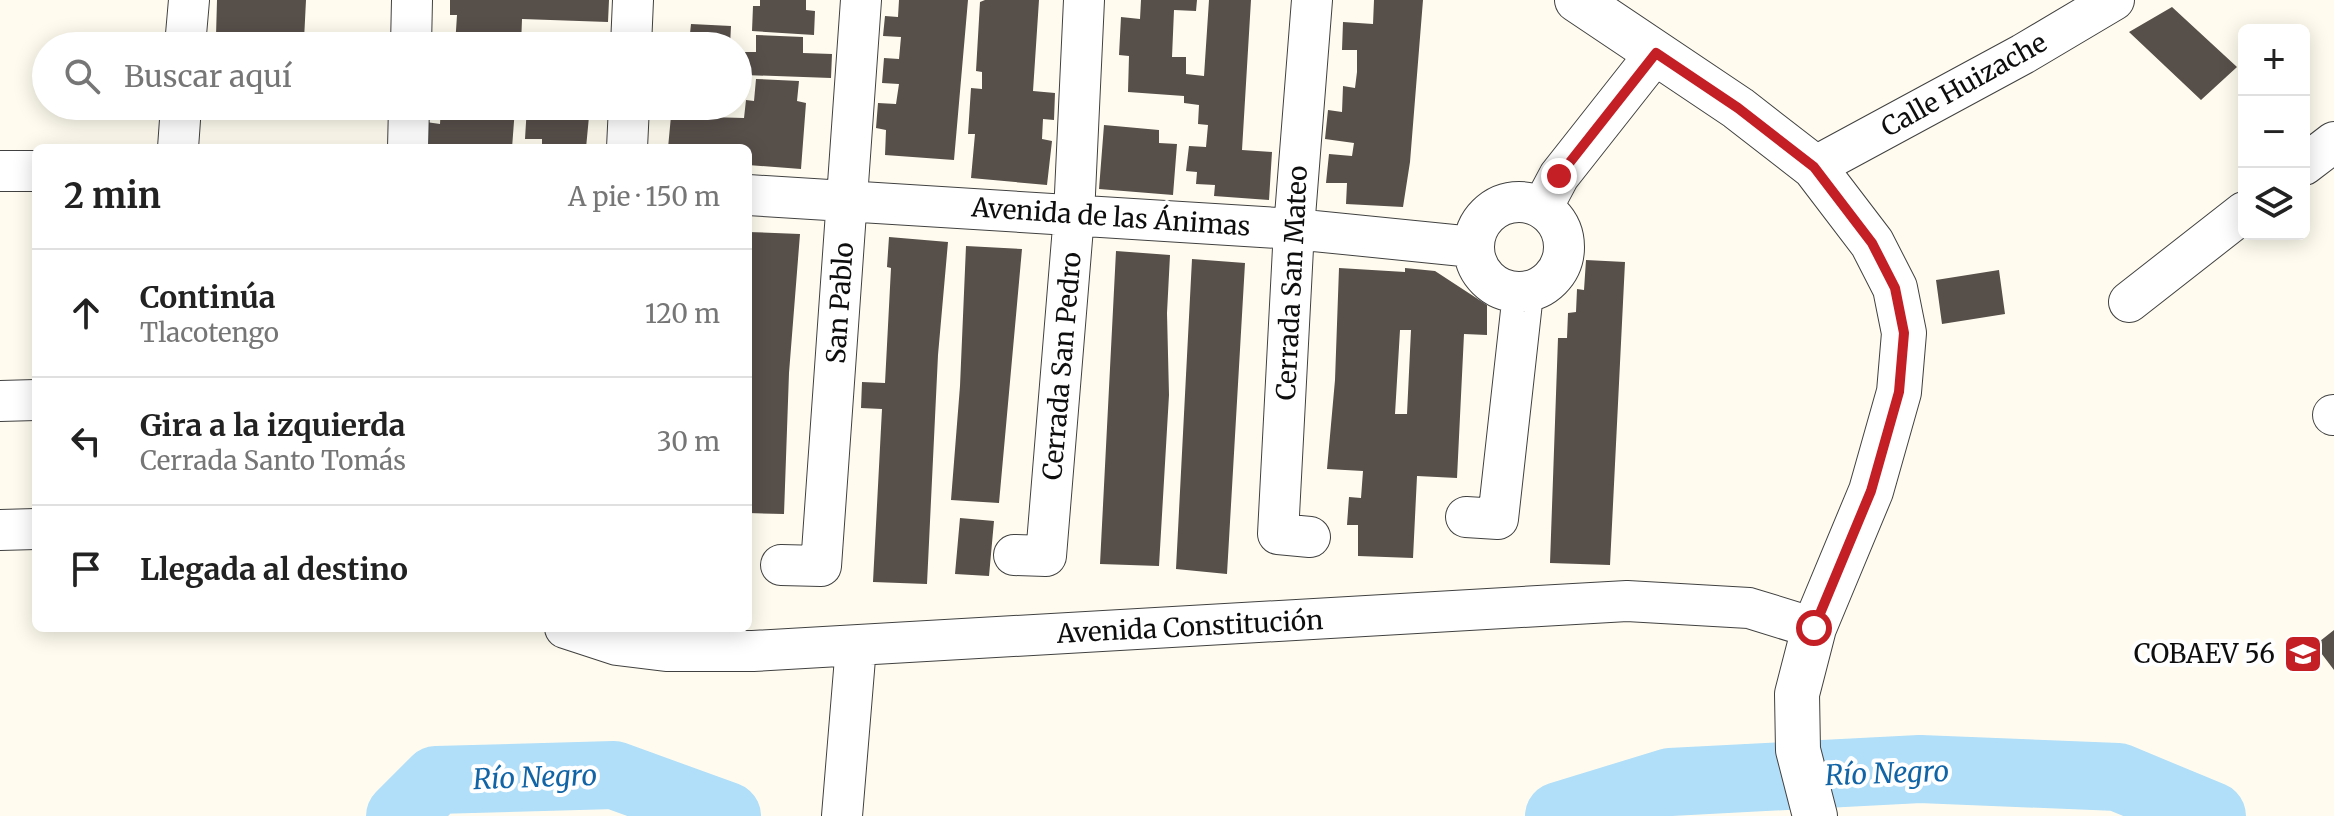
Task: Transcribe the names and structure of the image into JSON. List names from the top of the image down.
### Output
{
  "streets": {
    "street": [
      "Calle Huizache",
      "Avenida de las Ánimas",
      "Cerrada San Mateo",
      "San Pablo",
      "Cerrada San Pedro",
      "Avenida Constitución"
    ]
  },
  "crossings": [
    ["Avenida de las Ánimas", "Cerrada San Mateo"],
    ["Avenida de las Ánimas", "San Pablo"],
    ["Avenida de las Ánimas", "Cerrada San Pedro"]
  ],
  "water": ["Río Negro"],
  "places": {
    "school or university": ["COBAEV 56"]
  },
  "page": {
    "map_buttons": ["+", "−"],
    "search": "Buscar aquí",
    "heading": ["2 min", "A pie · 150 m"],
    "list": [
      ["Continúa", "Tlacotengo", "120 m"],
      ["Gira a la izquierda", "Cerrada Santo Tomás", "30 m"],
      "Llegada al destino"
    ]
  }
}
